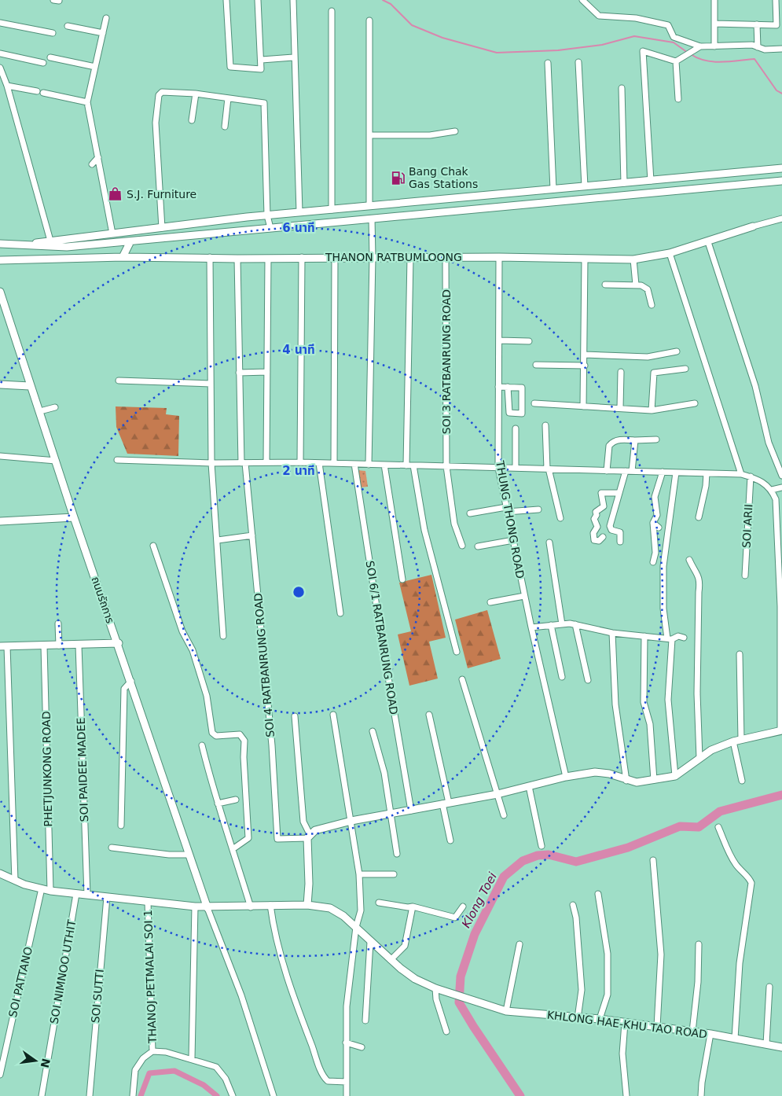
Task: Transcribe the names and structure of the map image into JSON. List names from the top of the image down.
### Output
{
  "streets": {
    "street": [
      "THANON RATBUMLOONG",
      "SOI 3 RATBANRUNG ROAD",
      "THUNG THONG ROAD",
      "SOI ARII",
      "ถนนรัถการ",
      "SOI 6/1 RATBANRUNG ROAD",
      "SOI 4 RATBANRUNG ROAD",
      "PHETJUNKONG ROAD",
      "SOI PAIDEE MADEE",
      "SOI NIMNOO UTHIT",
      "THANOJ PETMALAI SOI 1",
      "SOI PATTANO",
      "SOI SUTTI",
      "KHLONG HAE-KHU TAO ROAD"
    ]
  },
  "crossings": [
    ["THANON RATBUMLOONG", "SOI 3 RATBANRUNG ROAD"],
    ["THANON RATBUMLOONG", "THUNG THONG ROAD"],
    ["THANON RATBUMLOONG", "SOI 4 RATBANRUNG ROAD"],
    ["ถนนรัถการ", "KHLONG HAE-KHU TAO ROAD"],
    ["PHETJUNKONG ROAD", "KHLONG HAE-KHU TAO ROAD"],
    ["SOI PAIDEE MADEE", "KHLONG HAE-KHU TAO ROAD"],
    ["SOI NIMNOO UTHIT", "KHLONG HAE-KHU TAO ROAD"],
    ["THANOJ PETMALAI SOI 1", "KHLONG HAE-KHU TAO ROAD"],
    ["SOI PATTANO", "KHLONG HAE-KHU TAO ROAD"],
    ["SOI SUTTI", "KHLONG HAE-KHU TAO ROAD"]
  ],
  "water": ["Klong Toei"],
  "places": {
    "fuel station": ["Bang Chak Gas Stations"],
    "shop": ["S.J. Furniture"]
  },
  "north": "right",
  "rings": ["6 นาที", "4 นาที", "2 นาที"]
}
